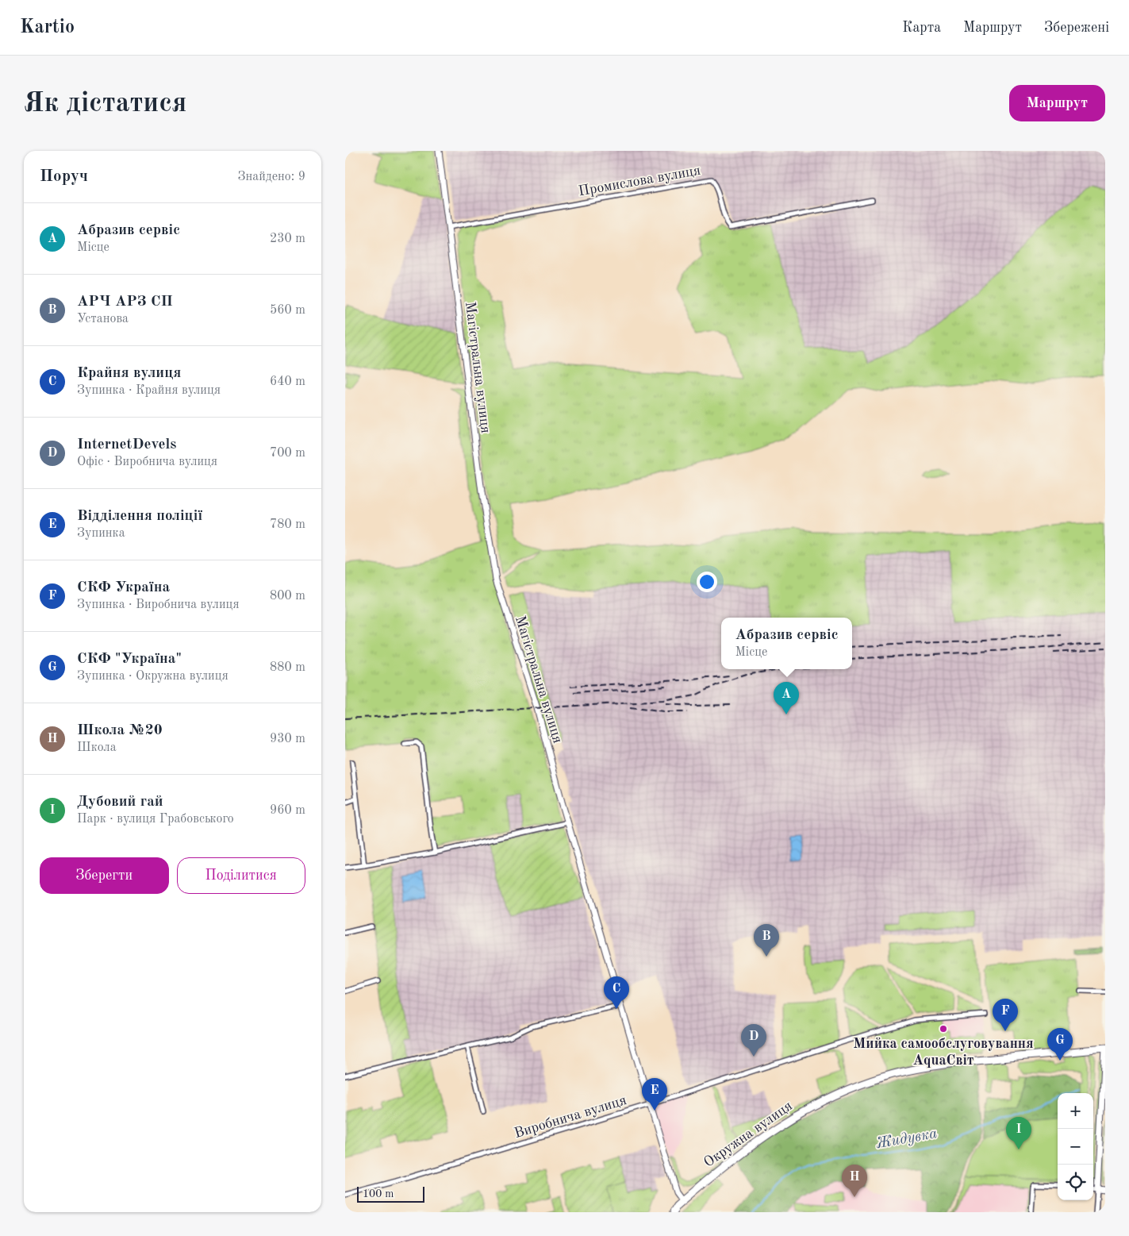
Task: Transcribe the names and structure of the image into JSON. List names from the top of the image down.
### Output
{
  "streets": {
    "main road": ["Окружна вулиця"],
    "street": ["Промислова вулиця", "Магістральна вулиця", "Виробнича вулиця"]
  },
  "crossings": [
    ["Промислова вулиця", "Магістральна вулиця"],
    ["Магістральна вулиця", "Виробнича вулиця"],
    ["Магістральна вулиця", "Окружна вулиця"]
  ],
  "water": ["Жидувка"],
  "places": ["Мийка самообслуговування AquaСвіт"],
  "scale_bar": "100 m",
  "page": {
    "header": "Kartio",
    "nav": ["Карта", "Маршрут", "Збережені"],
    "buttons": [
      "Маршрут",
      ["Зберегти", "Поділитися"]
    ],
    "title": "Як дістатися",
    "heading": ["Поруч", "Знайдено: 9"],
    "list": [
      {
        "mark": "A",
        "name": "Абразив сервіс",
        "note": "Місце",
        "value": "230 m"
      },
      {
        "mark": "B",
        "name": "АРЧ АРЗ СП",
        "note": "Установа",
        "value": "560 m"
      },
      {
        "mark": "C",
        "name": "Крайня вулиця",
        "note": "Зупинка · Крайня вулиця",
        "value": "640 m"
      },
      {
        "mark": "D",
        "name": "InternetDevels",
        "note": "Офіс · Виробнича вулиця",
        "value": "700 m"
      },
      {
        "mark": "E",
        "name": "Відділення поліції",
        "note": "Зупинка",
        "value": "780 m"
      },
      {
        "mark": "F",
        "name": "СКФ Україна",
        "note": "Зупинка · Виробнича вулиця",
        "value": "800 m"
      },
      {
        "mark": "G",
        "name": "СКФ \"Україна\"",
        "note": "Зупинка · Окружна вулиця",
        "value": "880 m"
      },
      {
        "mark": "H",
        "name": "Школа №20",
        "note": "Школа",
        "value": "930 m"
      },
      {
        "mark": "I",
        "name": "Дубовий гай",
        "note": "Парк · вулиця Грабовського",
        "value": "960 m"
      }
    ],
    "popup": ["Абразив сервіс", "Місце"],
    "pins": [
      "A",
      "B",
      "C",
      "F",
      "D",
      "G",
      "E",
      "I",
      "H"
    ],
    "map_buttons": ["+", "−"],
    "scale": "100 m"
  }
}
